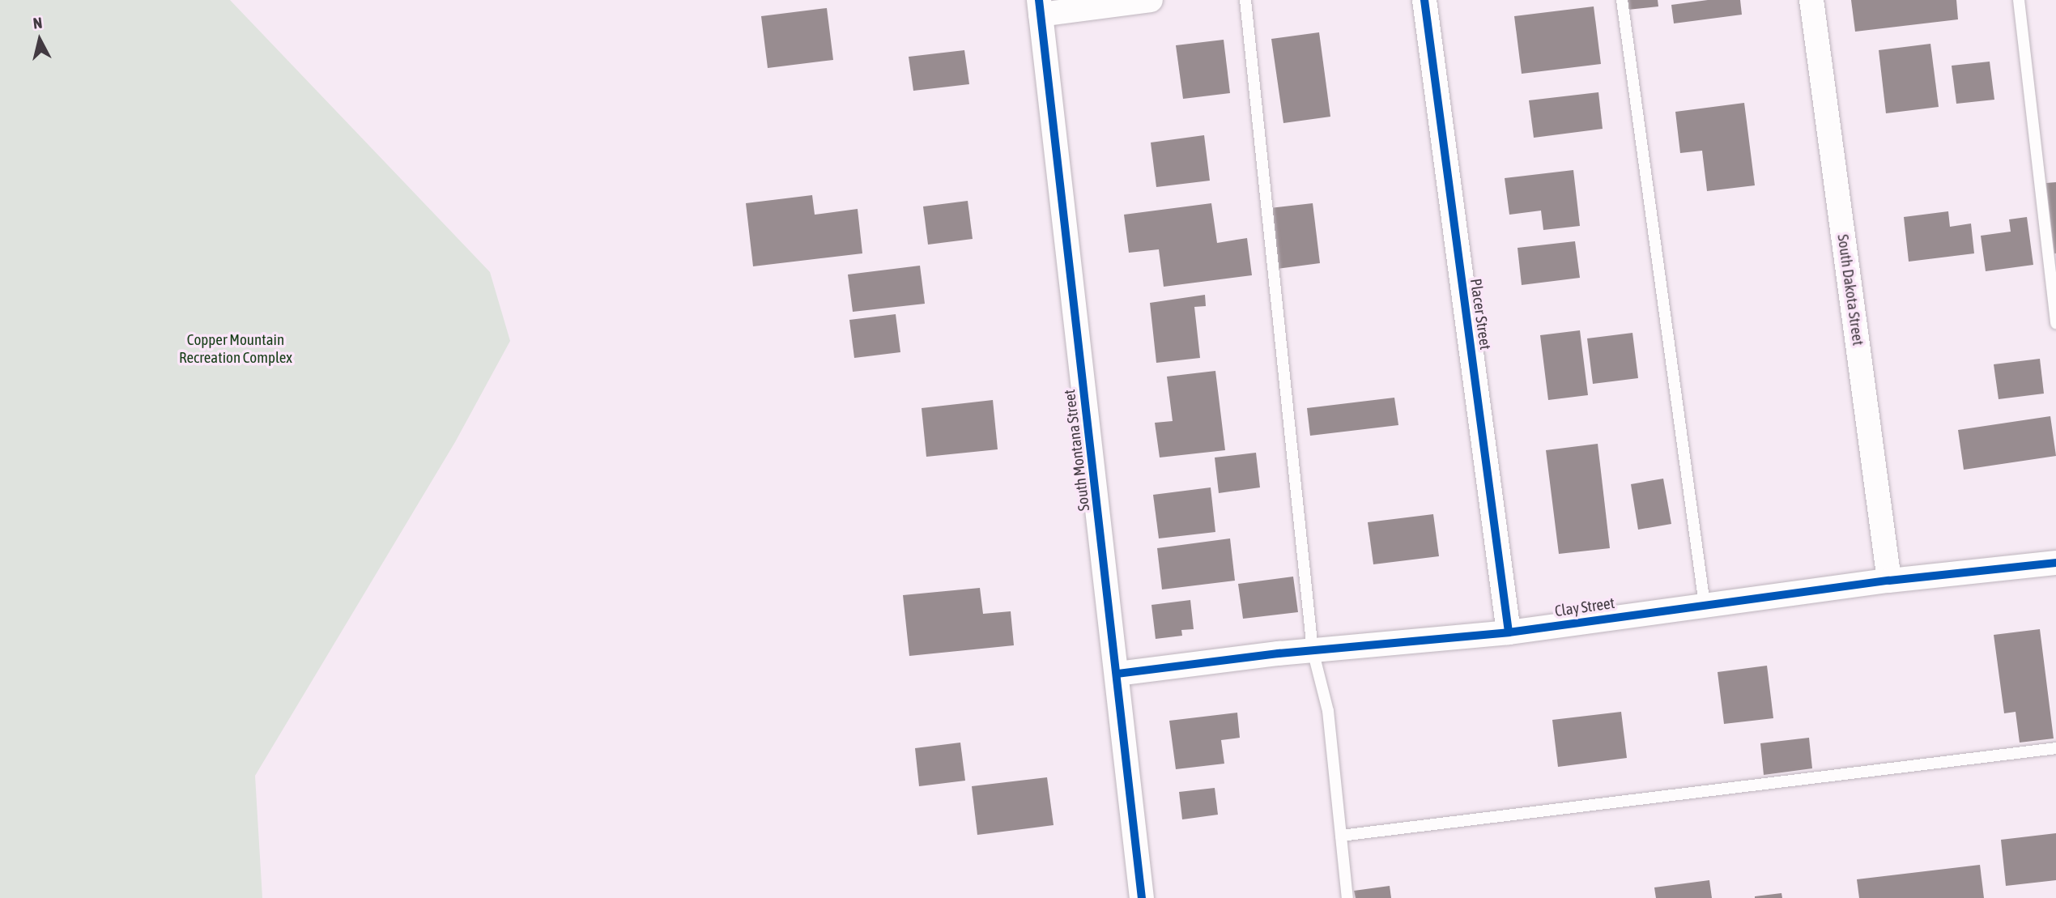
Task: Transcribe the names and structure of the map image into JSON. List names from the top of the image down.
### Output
{
  "streets": {
    "street": [
      "South Dakota Street",
      "Placer Street",
      "South Montana Street",
      "Clay Street"
    ]
  },
  "crossings": [
    ["South Dakota Street", "Clay Street"],
    ["Placer Street", "Clay Street"],
    ["South Montana Street", "Clay Street"]
  ],
  "parks": ["Copper Mountain Recreation Complex"],
  "north": "top"
}
